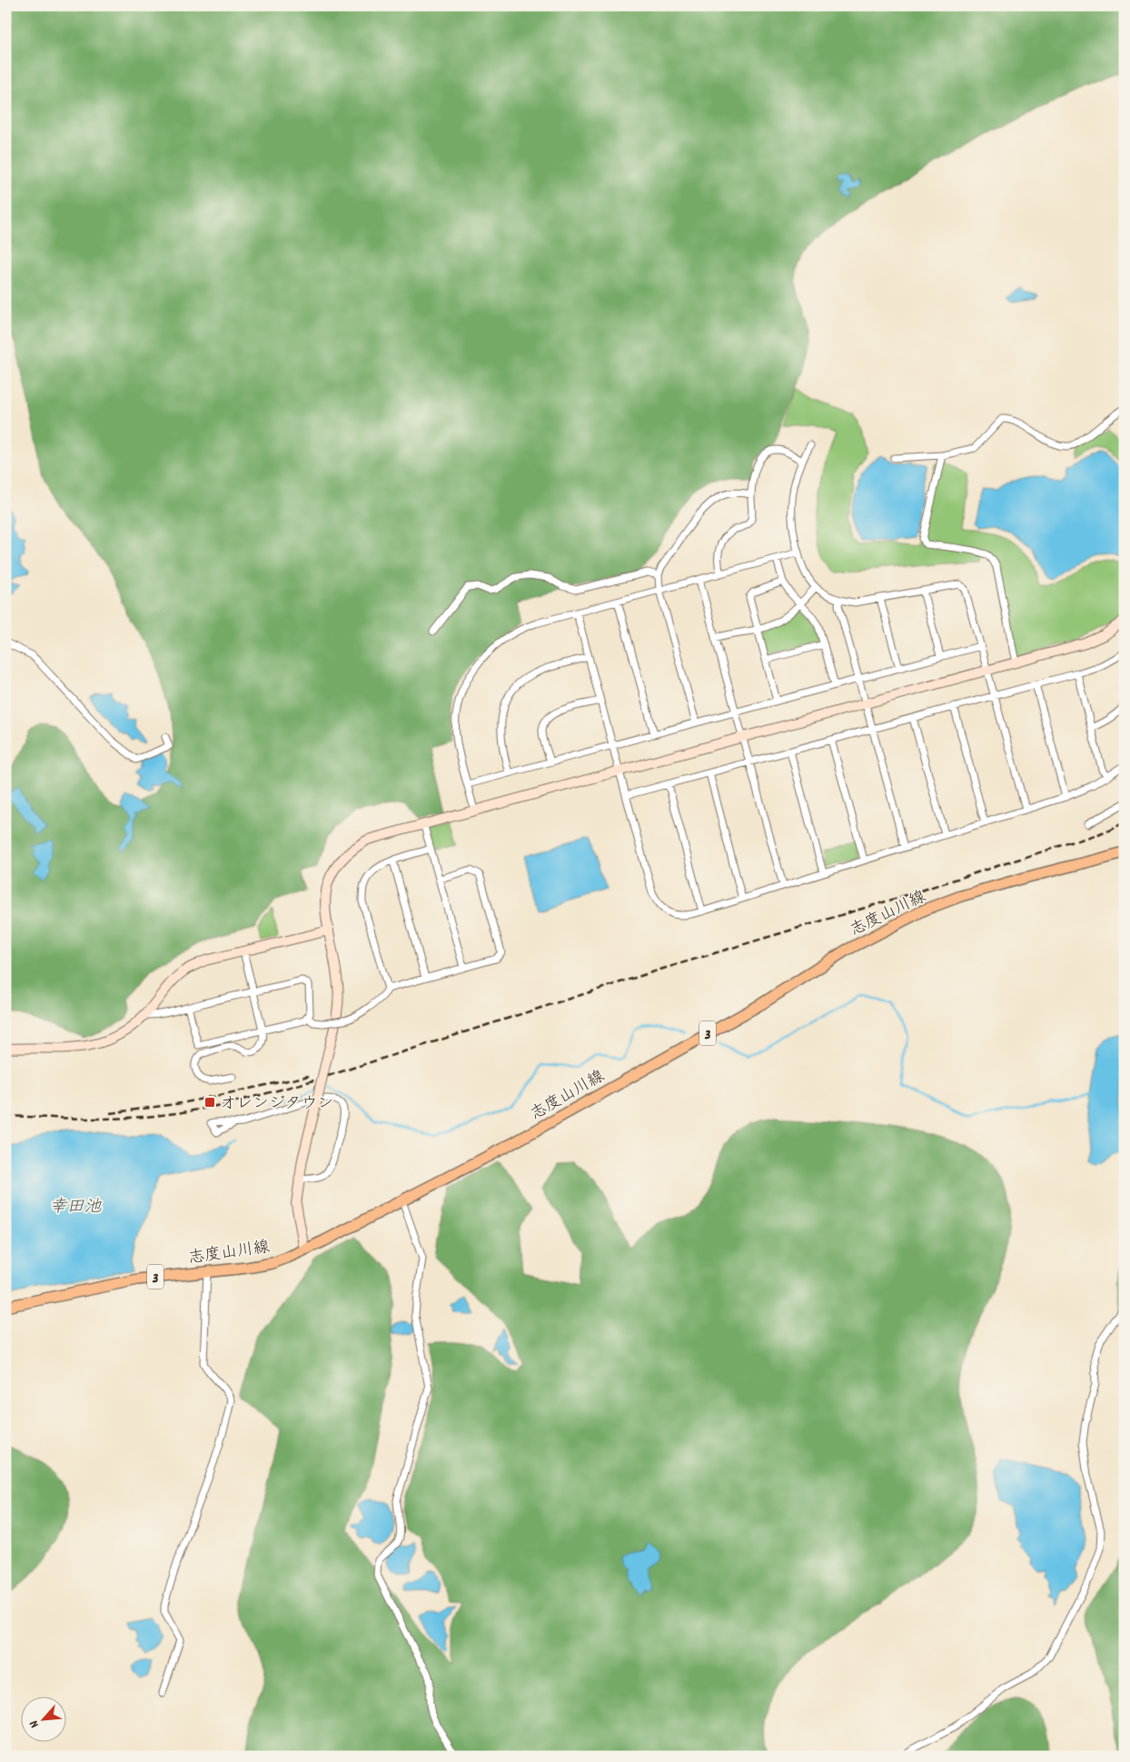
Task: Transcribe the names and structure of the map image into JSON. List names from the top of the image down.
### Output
{
  "streets": {
    "main road": ["志度山川線", "3"]
  },
  "water": ["幸田池"],
  "places": {
    "transit": ["オレンジタウン"]
  },
  "north": "bottom left"
}
